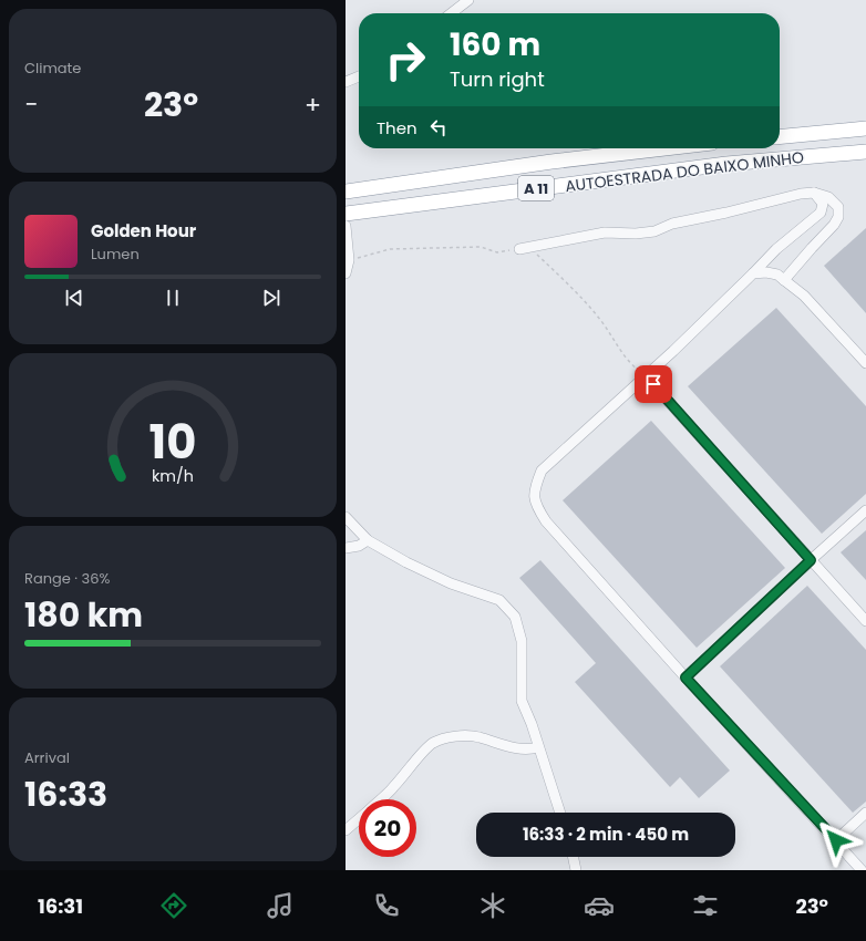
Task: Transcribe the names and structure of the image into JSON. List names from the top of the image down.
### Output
{
  "streets": {
    "highway": ["AUTOESTRADA DO BAIXO MINHO", "A 11"]
  },
  "page": {
    "tile": [
      "Climate",
      ["Range · 36%", "180 km"],
      ["Arrival", "16:33"]
    ],
    "turn": ["160 m", "Turn right"],
    "heat": ["−", "23°", "+"],
    "then": "Then",
    "song": ["Golden Hour", "Lumen"],
    "limit": "20",
    "trip": "16:33 · 2 min · 450 m",
    "tabs": ["16:31", "23°"],
    "gauge": ["10", "km/h"]
  }
}
